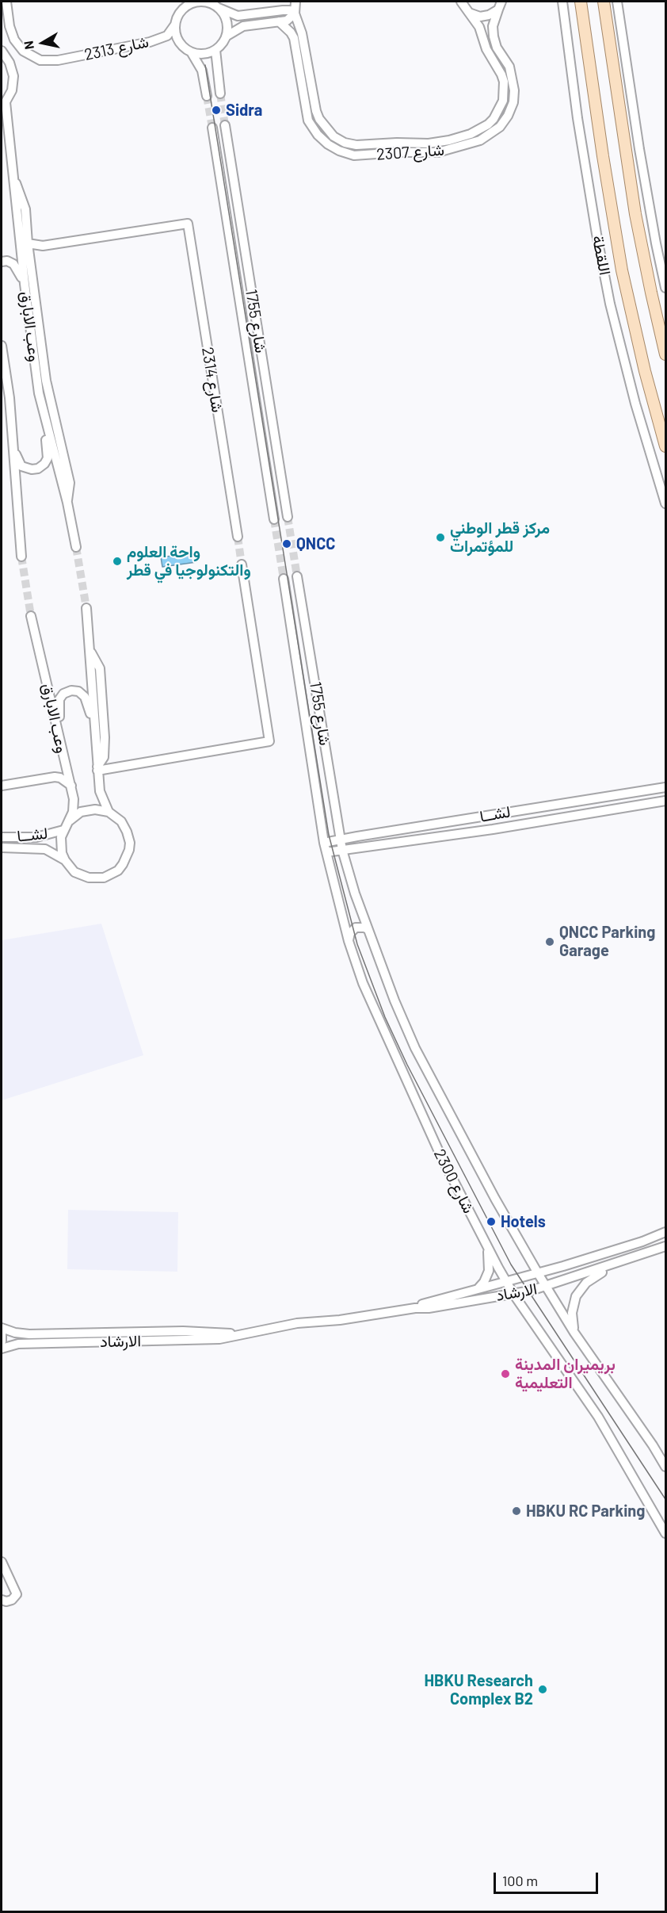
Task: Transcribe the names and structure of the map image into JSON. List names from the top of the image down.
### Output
{
  "streets": {
    "main road": ["اللقطة"],
    "street": [
      "شارع 2313",
      "شارع 2307",
      "شارع 1755",
      "وعب الابارق",
      "شارع 2314",
      "لشــا",
      "شارع 2300",
      "الارشاد"
    ]
  },
  "crossings": [
    ["شارع 1755", "لشــا"],
    ["شارع 1755", "شارع 2300"],
    ["وعب الابارق", "لشــا"],
    ["لشــا", "شارع 2300"],
    ["شارع 2300", "الارشاد"]
  ],
  "places": [
    "Sidra",
    "مركز قطر الوطني للمؤتمرات",
    "QNCC",
    "واحة العلوم والتكنولوجيا في قطر",
    "QNCC Parking Garage",
    "Hotels",
    "بريميران المدينة التعليمية",
    "HBKU RC Parking",
    "HBKU Research Complex B2"
  ],
  "scale_bar": "100 m",
  "north": "left"
}
